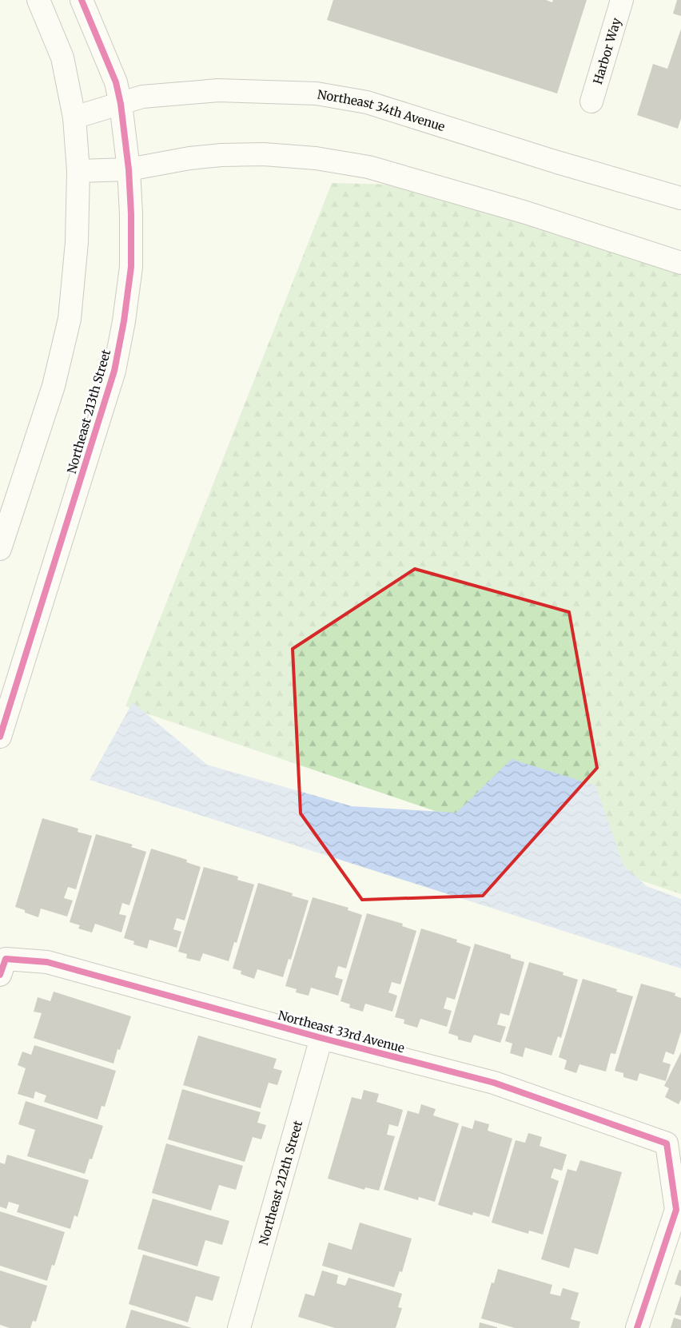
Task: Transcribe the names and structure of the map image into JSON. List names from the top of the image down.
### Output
{
  "streets": {
    "street": [
      "Harbor Way",
      "Northeast 34th Avenue",
      "Northeast 213th Street",
      "Northeast 33rd Avenue",
      "Northeast 212th Street"
    ]
  },
  "crossings": [
    ["Northeast 34th Avenue", "Northeast 213th Street"],
    ["Northeast 33rd Avenue", "Northeast 212th Street"]
  ]
}
